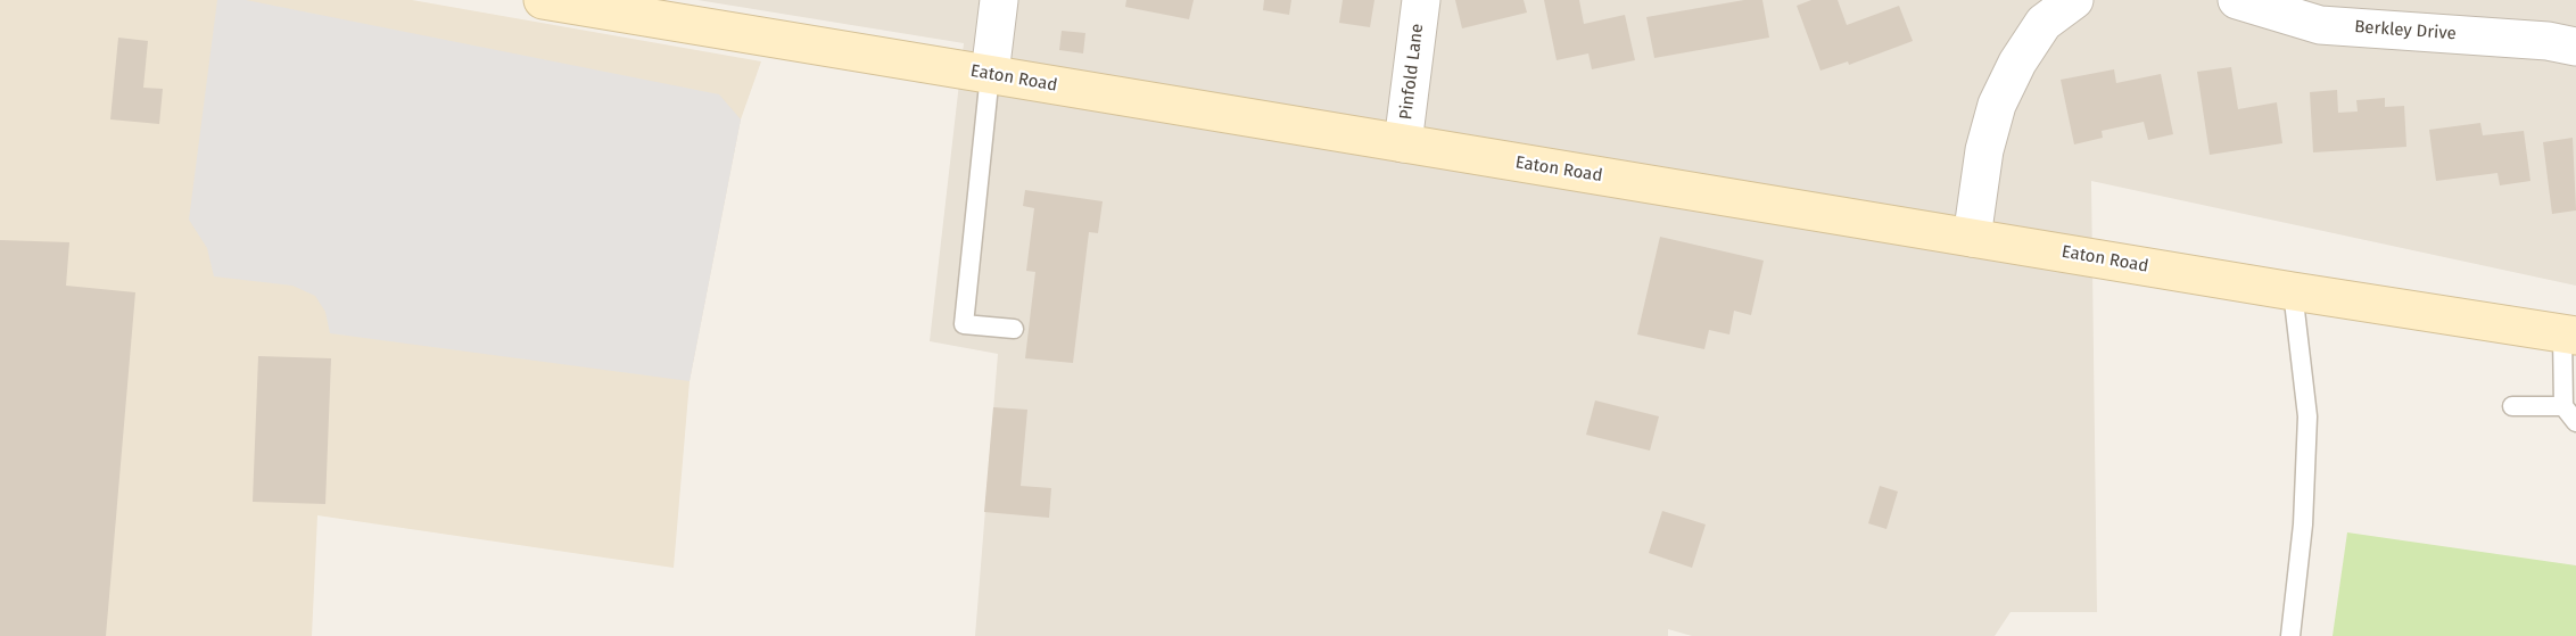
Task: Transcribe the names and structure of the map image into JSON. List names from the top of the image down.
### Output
{
  "streets": {
    "street": ["Berkley Drive", "Pinfold Lane", "Eaton Road"]
  },
  "crossings": [
    ["Pinfold Lane", "Eaton Road"]
  ]
}
